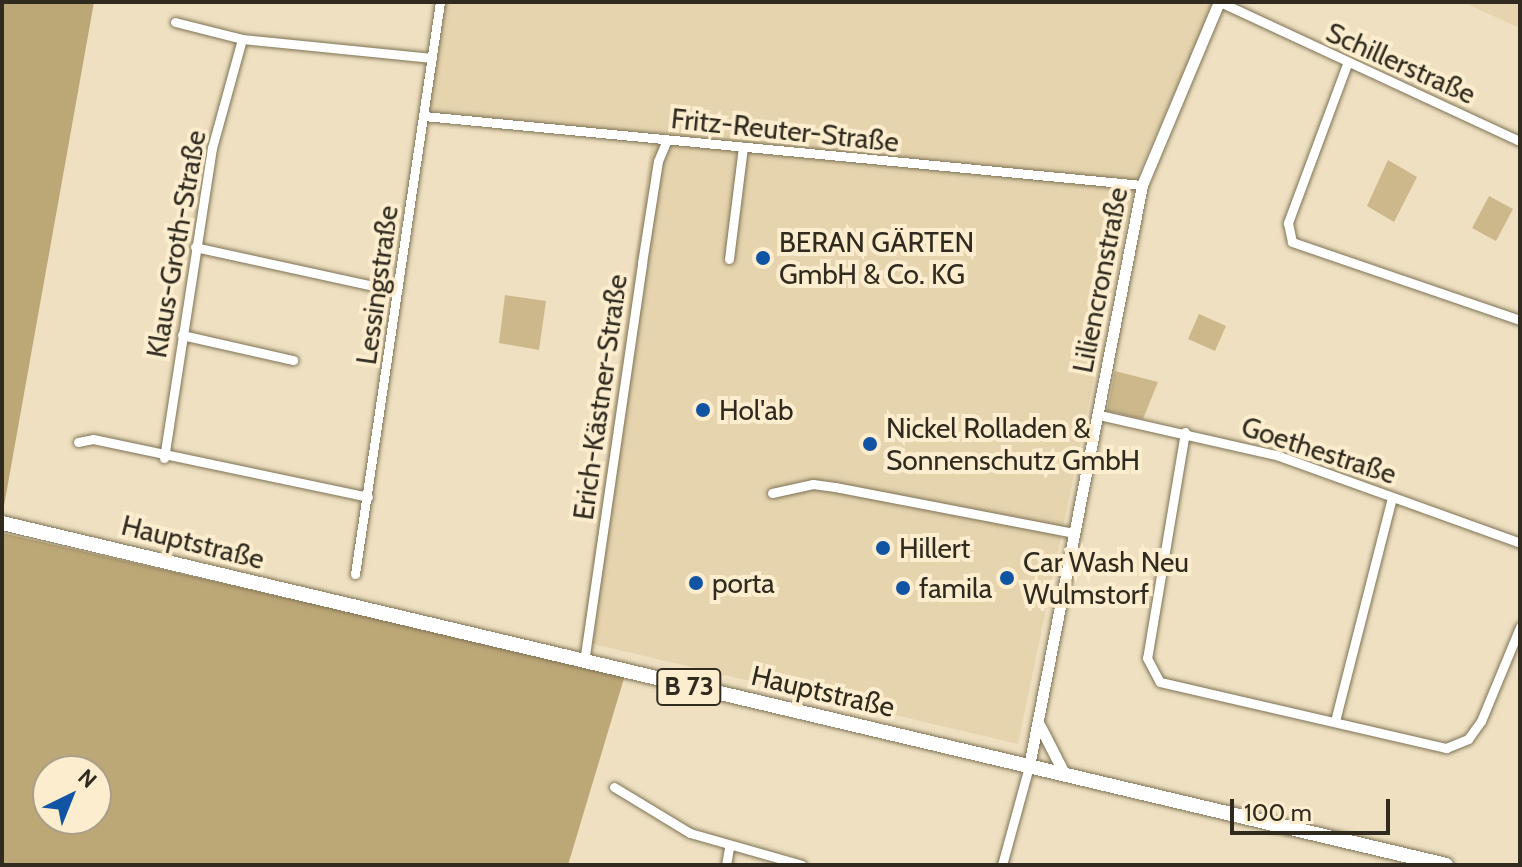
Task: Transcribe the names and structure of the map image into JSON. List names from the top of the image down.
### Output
{
  "streets": {
    "main road": ["Hauptstraße", "B 73"],
    "street": [
      "Schillerstraße",
      "Fritz-Reuter-Straße",
      "Klaus-Groth-Straße",
      "Liliencronstraße",
      "Lessingstraße",
      "Erich-Kästner-Straße",
      "Goethestraße"
    ]
  },
  "crossings": [
    ["Schillerstraße", "Liliencronstraße"],
    ["Fritz-Reuter-Straße", "Liliencronstraße"],
    ["Fritz-Reuter-Straße", "Lessingstraße"],
    ["Fritz-Reuter-Straße", "Erich-Kästner-Straße"],
    ["Liliencronstraße", "Goethestraße"],
    ["Liliencronstraße", "Hauptstraße"],
    ["Erich-Kästner-Straße", "Hauptstraße"]
  ],
  "places": [
    "BERAN GÄRTEN GmbH & Co. KG",
    "Hol'ab",
    "Nickel Rolladen & Sonnenschutz GmbH",
    "Hillert",
    "Car Wash Neu Wulmstorf",
    "porta",
    "famila"
  ],
  "scale_bar": "100 m",
  "north": "top right"
}
